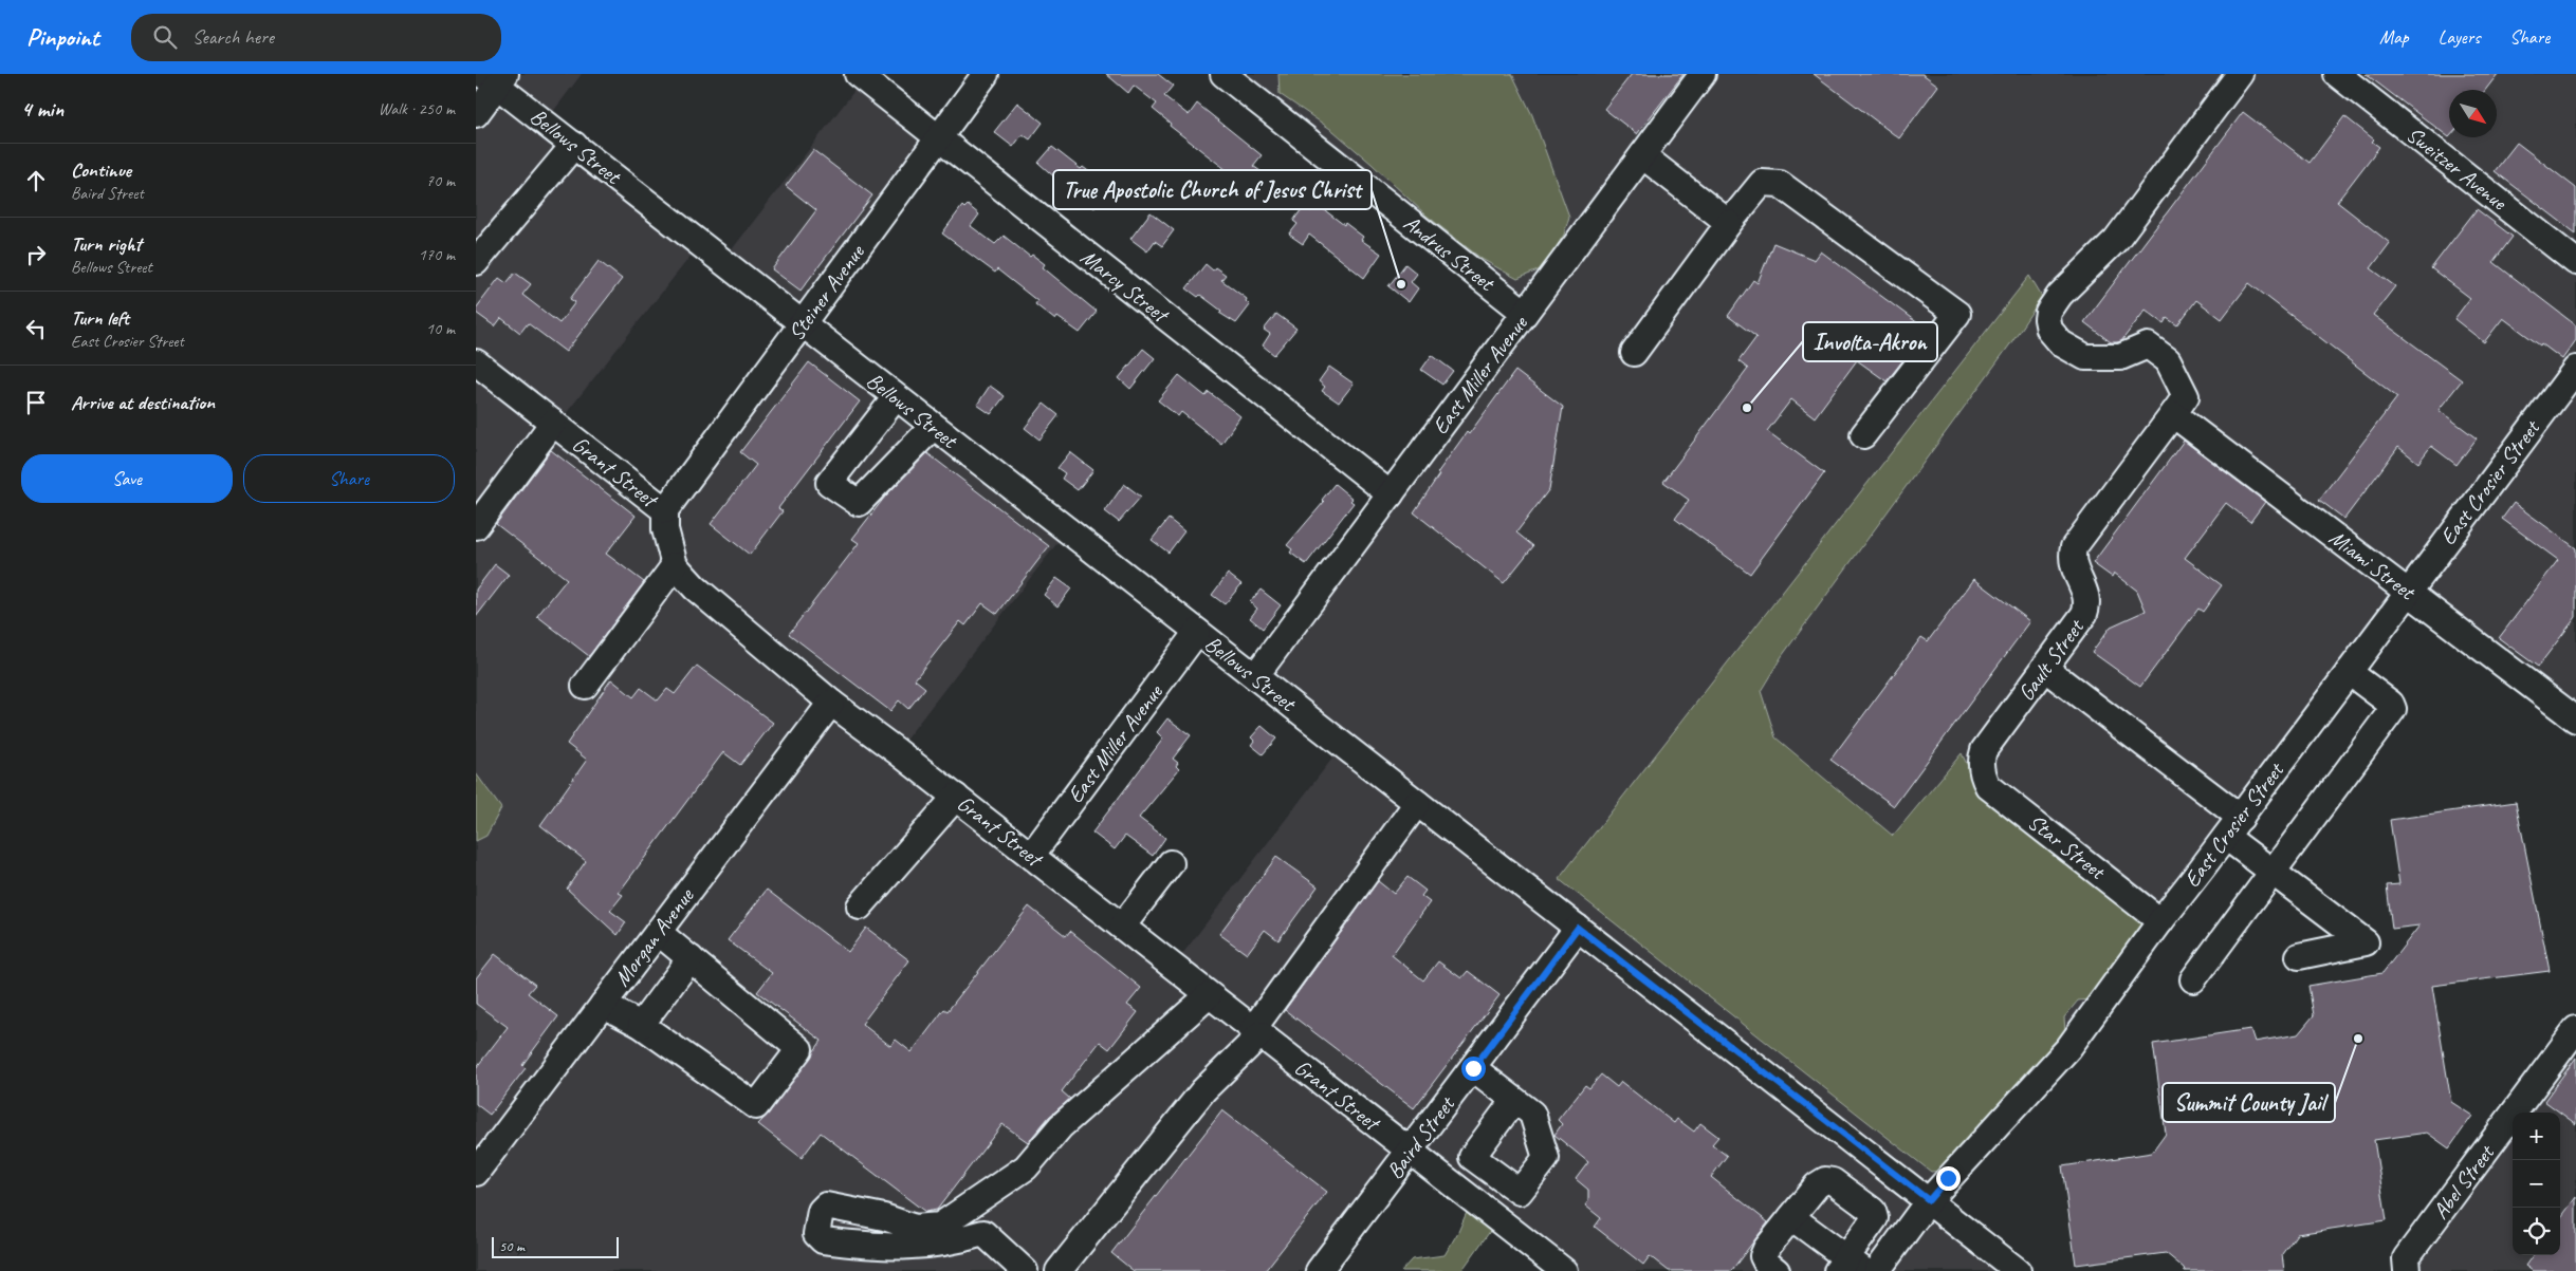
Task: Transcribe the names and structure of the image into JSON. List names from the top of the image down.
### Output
{
  "streets": {
    "street": [
      "Bellows Street",
      "Sweitzer Avenue",
      "Andrus Street",
      "Marcy Street",
      "Steiner Avenue",
      "East Miller Avenue",
      "Grant Street",
      "East Crosier Street",
      "Miami Street",
      "Gault Street",
      "Star Street",
      "Morgan Avenue",
      "Baird Street",
      "Abel Street"
    ]
  },
  "crossings": [
    ["Bellows Street", "Steiner Avenue"],
    ["Bellows Street", "East Miller Avenue"],
    ["Bellows Street", "East Crosier Street"],
    ["Bellows Street", "Baird Street"],
    ["Andrus Street", "East Miller Avenue"],
    ["Marcy Street", "Steiner Avenue"],
    ["Marcy Street", "East Miller Avenue"],
    ["Steiner Avenue", "Grant Street"],
    ["East Miller Avenue", "Grant Street"],
    ["Grant Street", "Morgan Avenue"],
    ["Grant Street", "Baird Street"],
    ["East Crosier Street", "Miami Street"],
    ["East Crosier Street", "Star Street"],
    ["Miami Street", "Gault Street"],
    ["Gault Street", "Star Street"]
  ],
  "places": ["True Apostolic Church of Jesus Christ", "Involta-Akron", "Summit County Jail"],
  "scale_bar": "50 m",
  "north": "bottom right",
  "page": {
    "header": "Pinpoint",
    "search": "Search here",
    "nav": ["Map", "Layers", "Share"],
    "heading": ["4 min", "Walk · 250 m"],
    "list": [
      ["Continue", "Baird Street", "70 m"],
      ["Turn right", "Bellows Street", "170 m"],
      ["Turn left", "East Crosier Street", "10 m"],
      "Arrive at destination"
    ],
    "buttons": ["Save", "Share"],
    "map_buttons": ["+", "−"],
    "scale": "50 m"
  }
}
